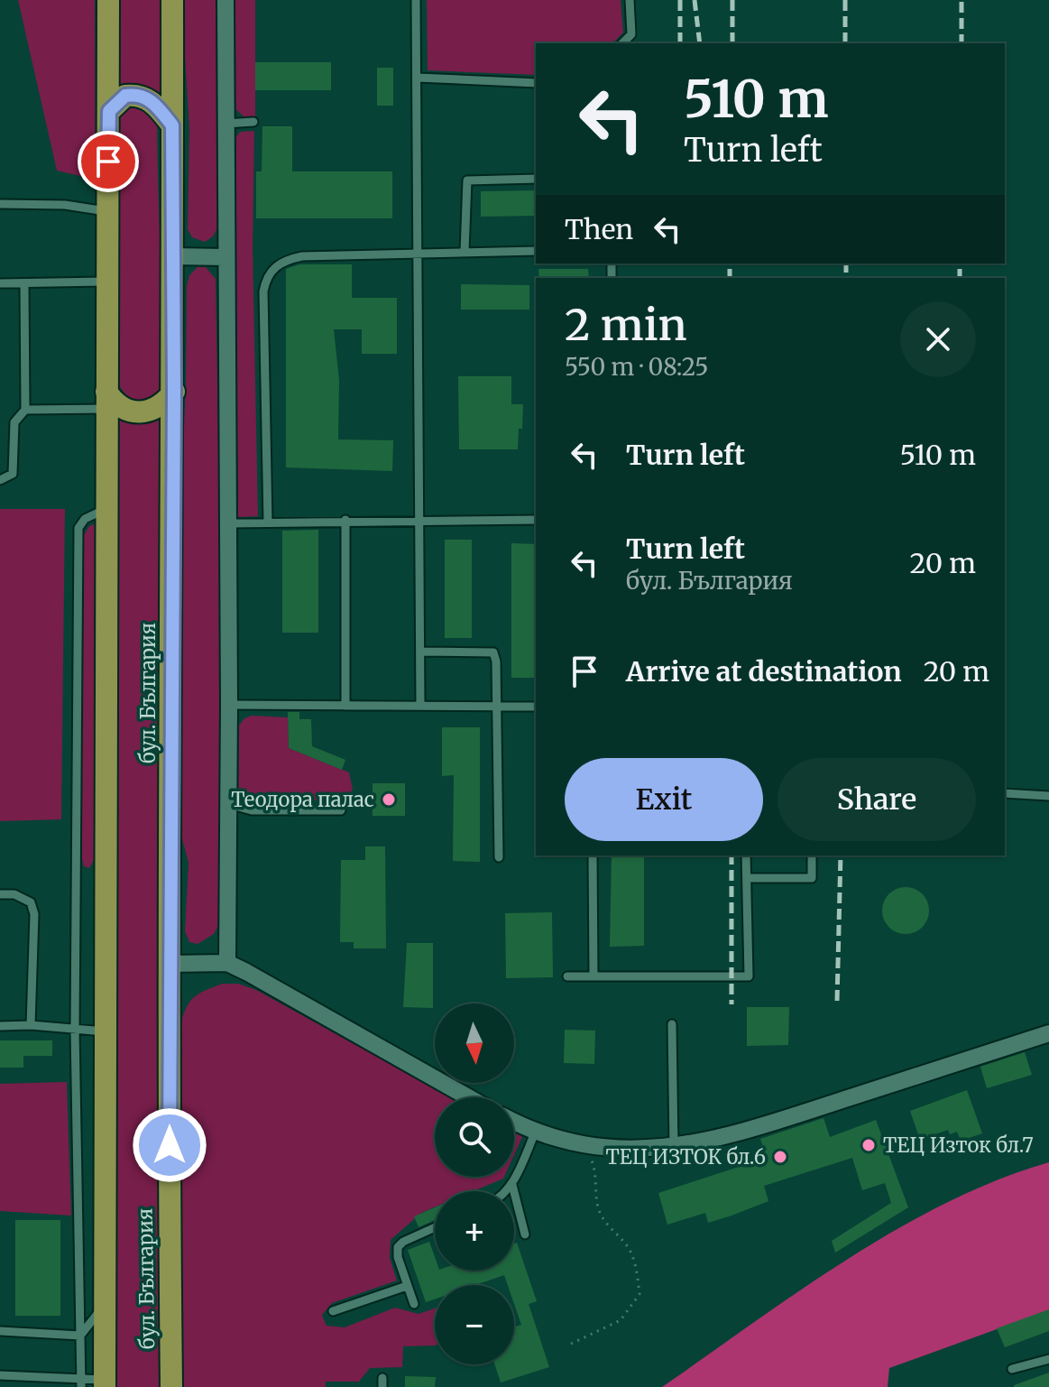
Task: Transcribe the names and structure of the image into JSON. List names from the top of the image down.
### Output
{
  "streets": {
    "highway": ["бул. България"]
  },
  "places": ["Теодора палас", "ТЕЦ Изток бл.7", "ТЕЦ ИЗТОК бл.6"],
  "north": "bottom",
  "page": {
    "turn": ["510 m", "Turn left"],
    "then": "Then",
    "heading": ["2 min", "550 m · 08:25"],
    "list": [
      {
        "name": "Turn left",
        "value": "510 m"
      },
      {
        "name": "Turn left",
        "note": "бул. България",
        "value": "20 m"
      },
      {
        "name": "Arrive at destination",
        "value": "20 m"
      }
    ],
    "buttons": ["Exit", "Share"],
    "map_buttons": ["+", "−"]
  }
}
